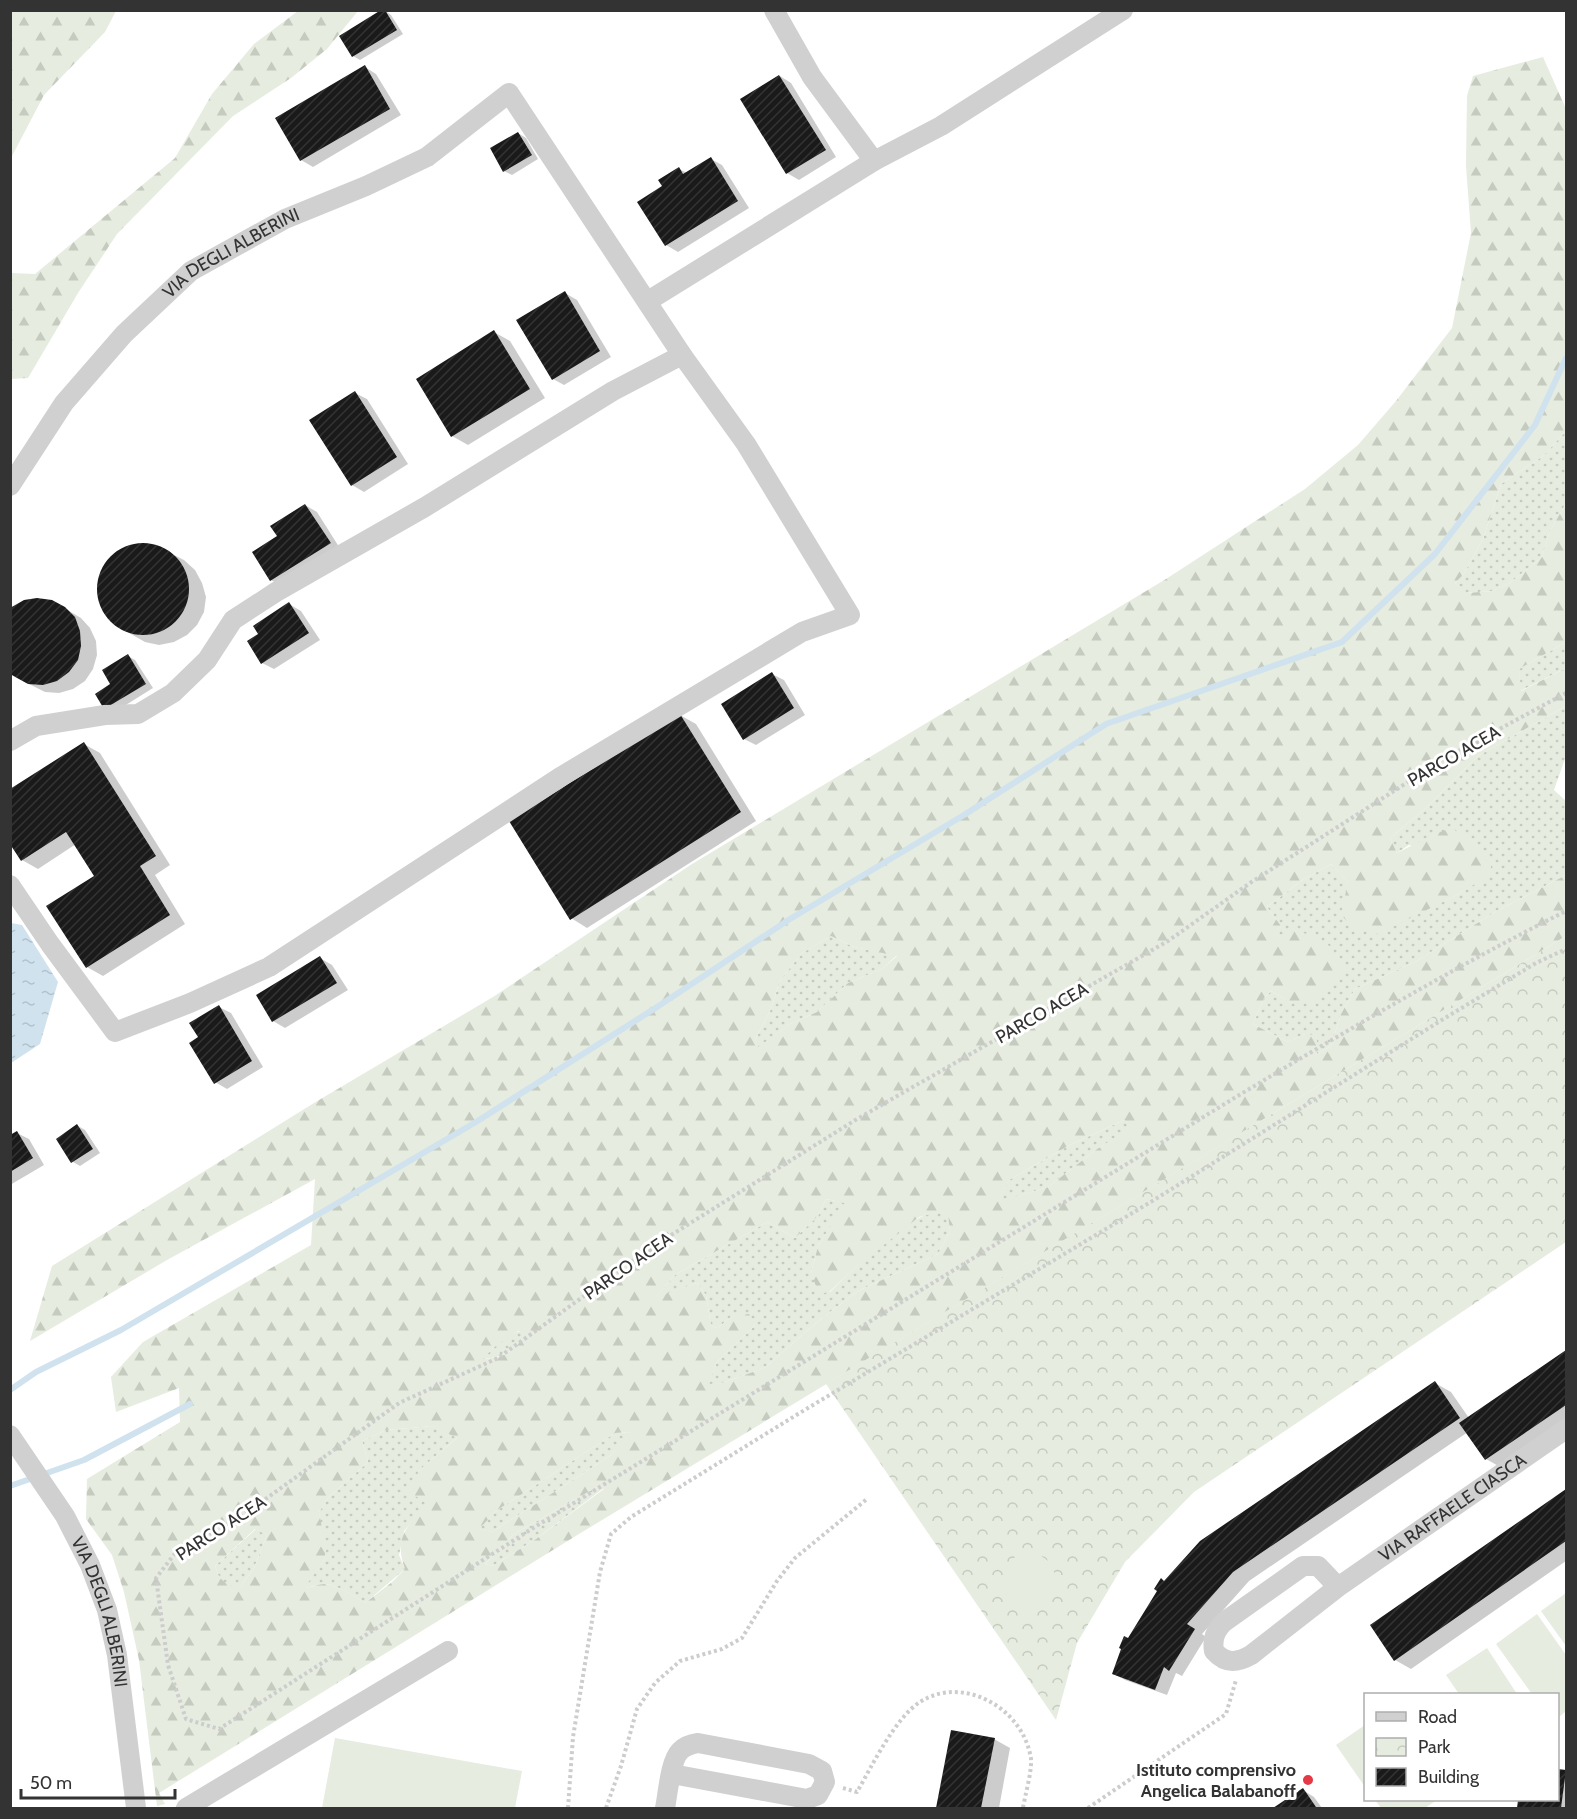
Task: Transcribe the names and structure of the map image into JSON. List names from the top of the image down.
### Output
{
  "streets": {
    "street": ["VIA DEGLI ALBERINI", "VIA RAFFAELE CIASCA"],
    "path": ["PARCO ACEA"]
  },
  "places": ["Istituto comprensivo Angelica Balabanoff"],
  "legend": ["Road", "Park", "Building"],
  "scale_bar": "50 m"
}
